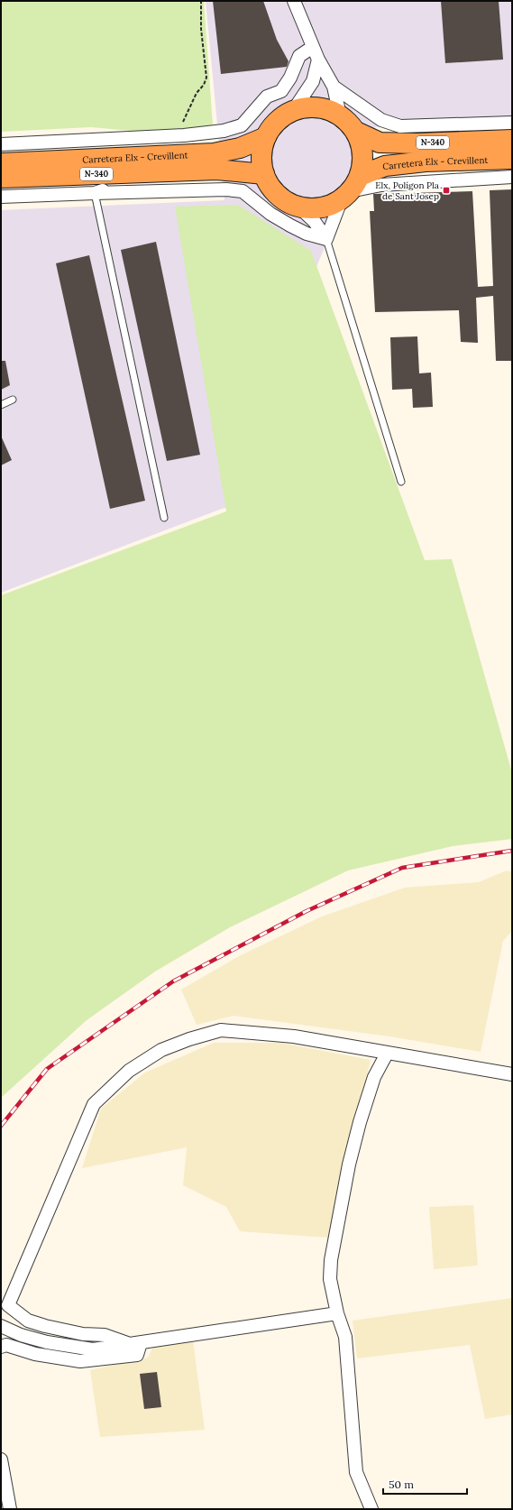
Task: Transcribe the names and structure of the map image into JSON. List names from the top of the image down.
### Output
{
  "streets": {
    "highway": ["N-340", "Carretera Elx - Crevillent"]
  },
  "crossings": [
    ["N-340", "Carretera Elx - Crevillent"]
  ],
  "places": {
    "transit": ["Elx, Polígon Pla de Sant Josep"]
  },
  "scale_bar": "50 m"
}
